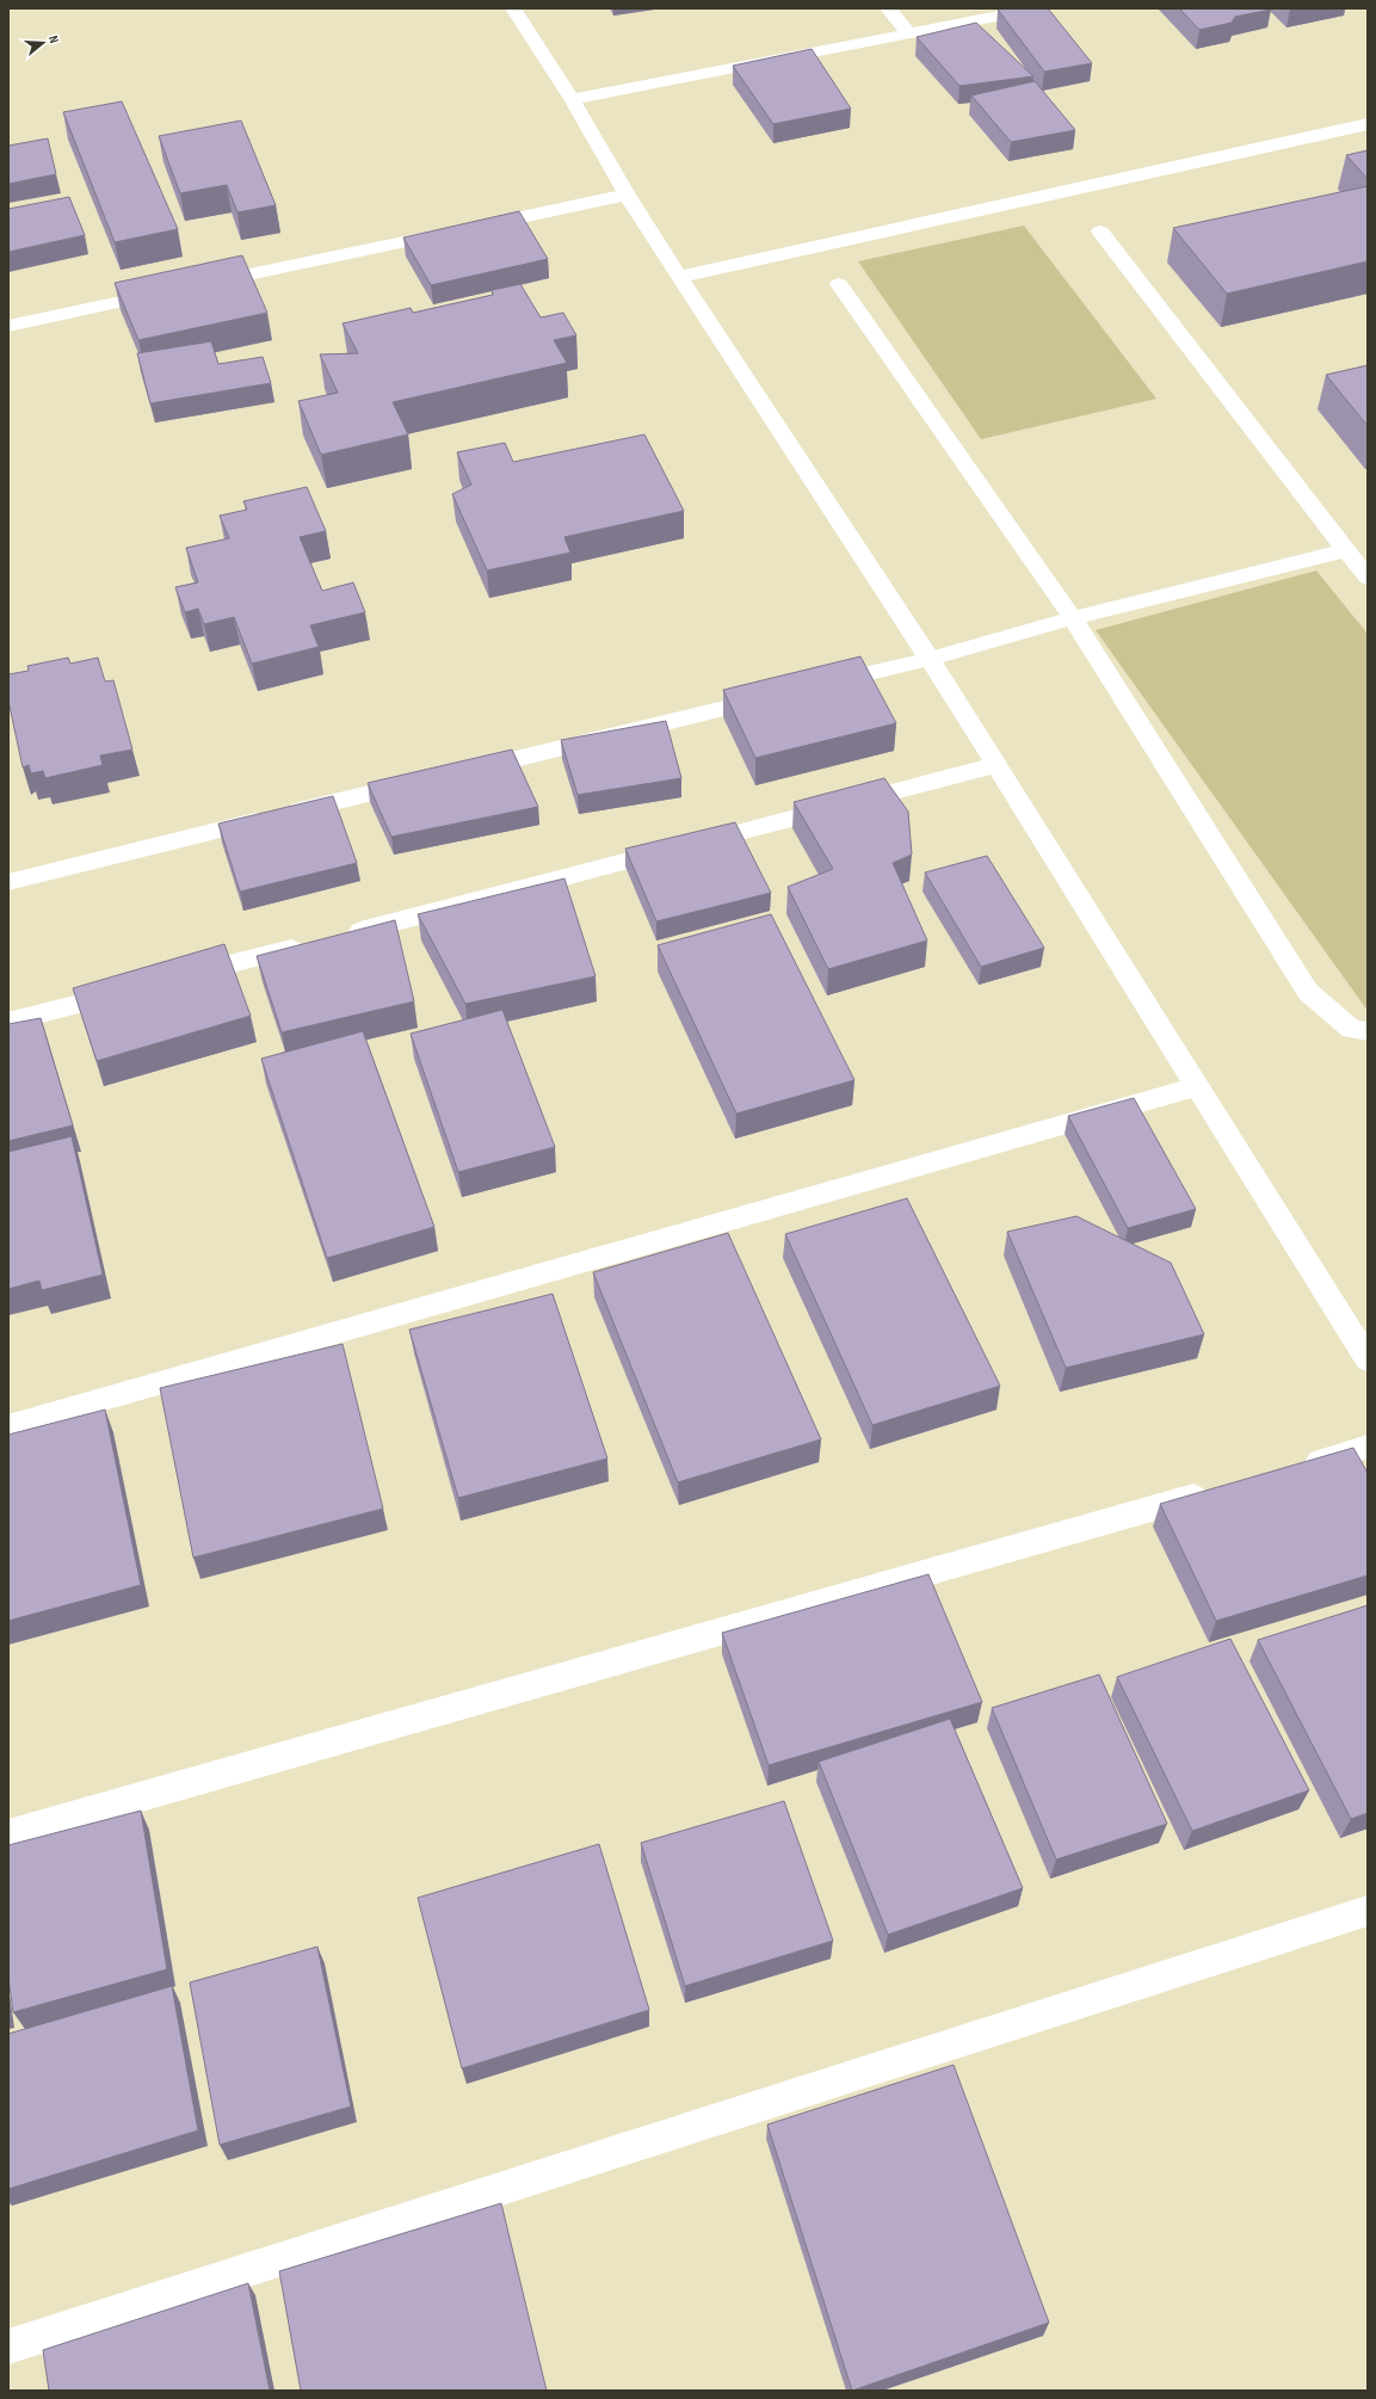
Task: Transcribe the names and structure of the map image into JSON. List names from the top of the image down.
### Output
{
  "north": "right"
}
